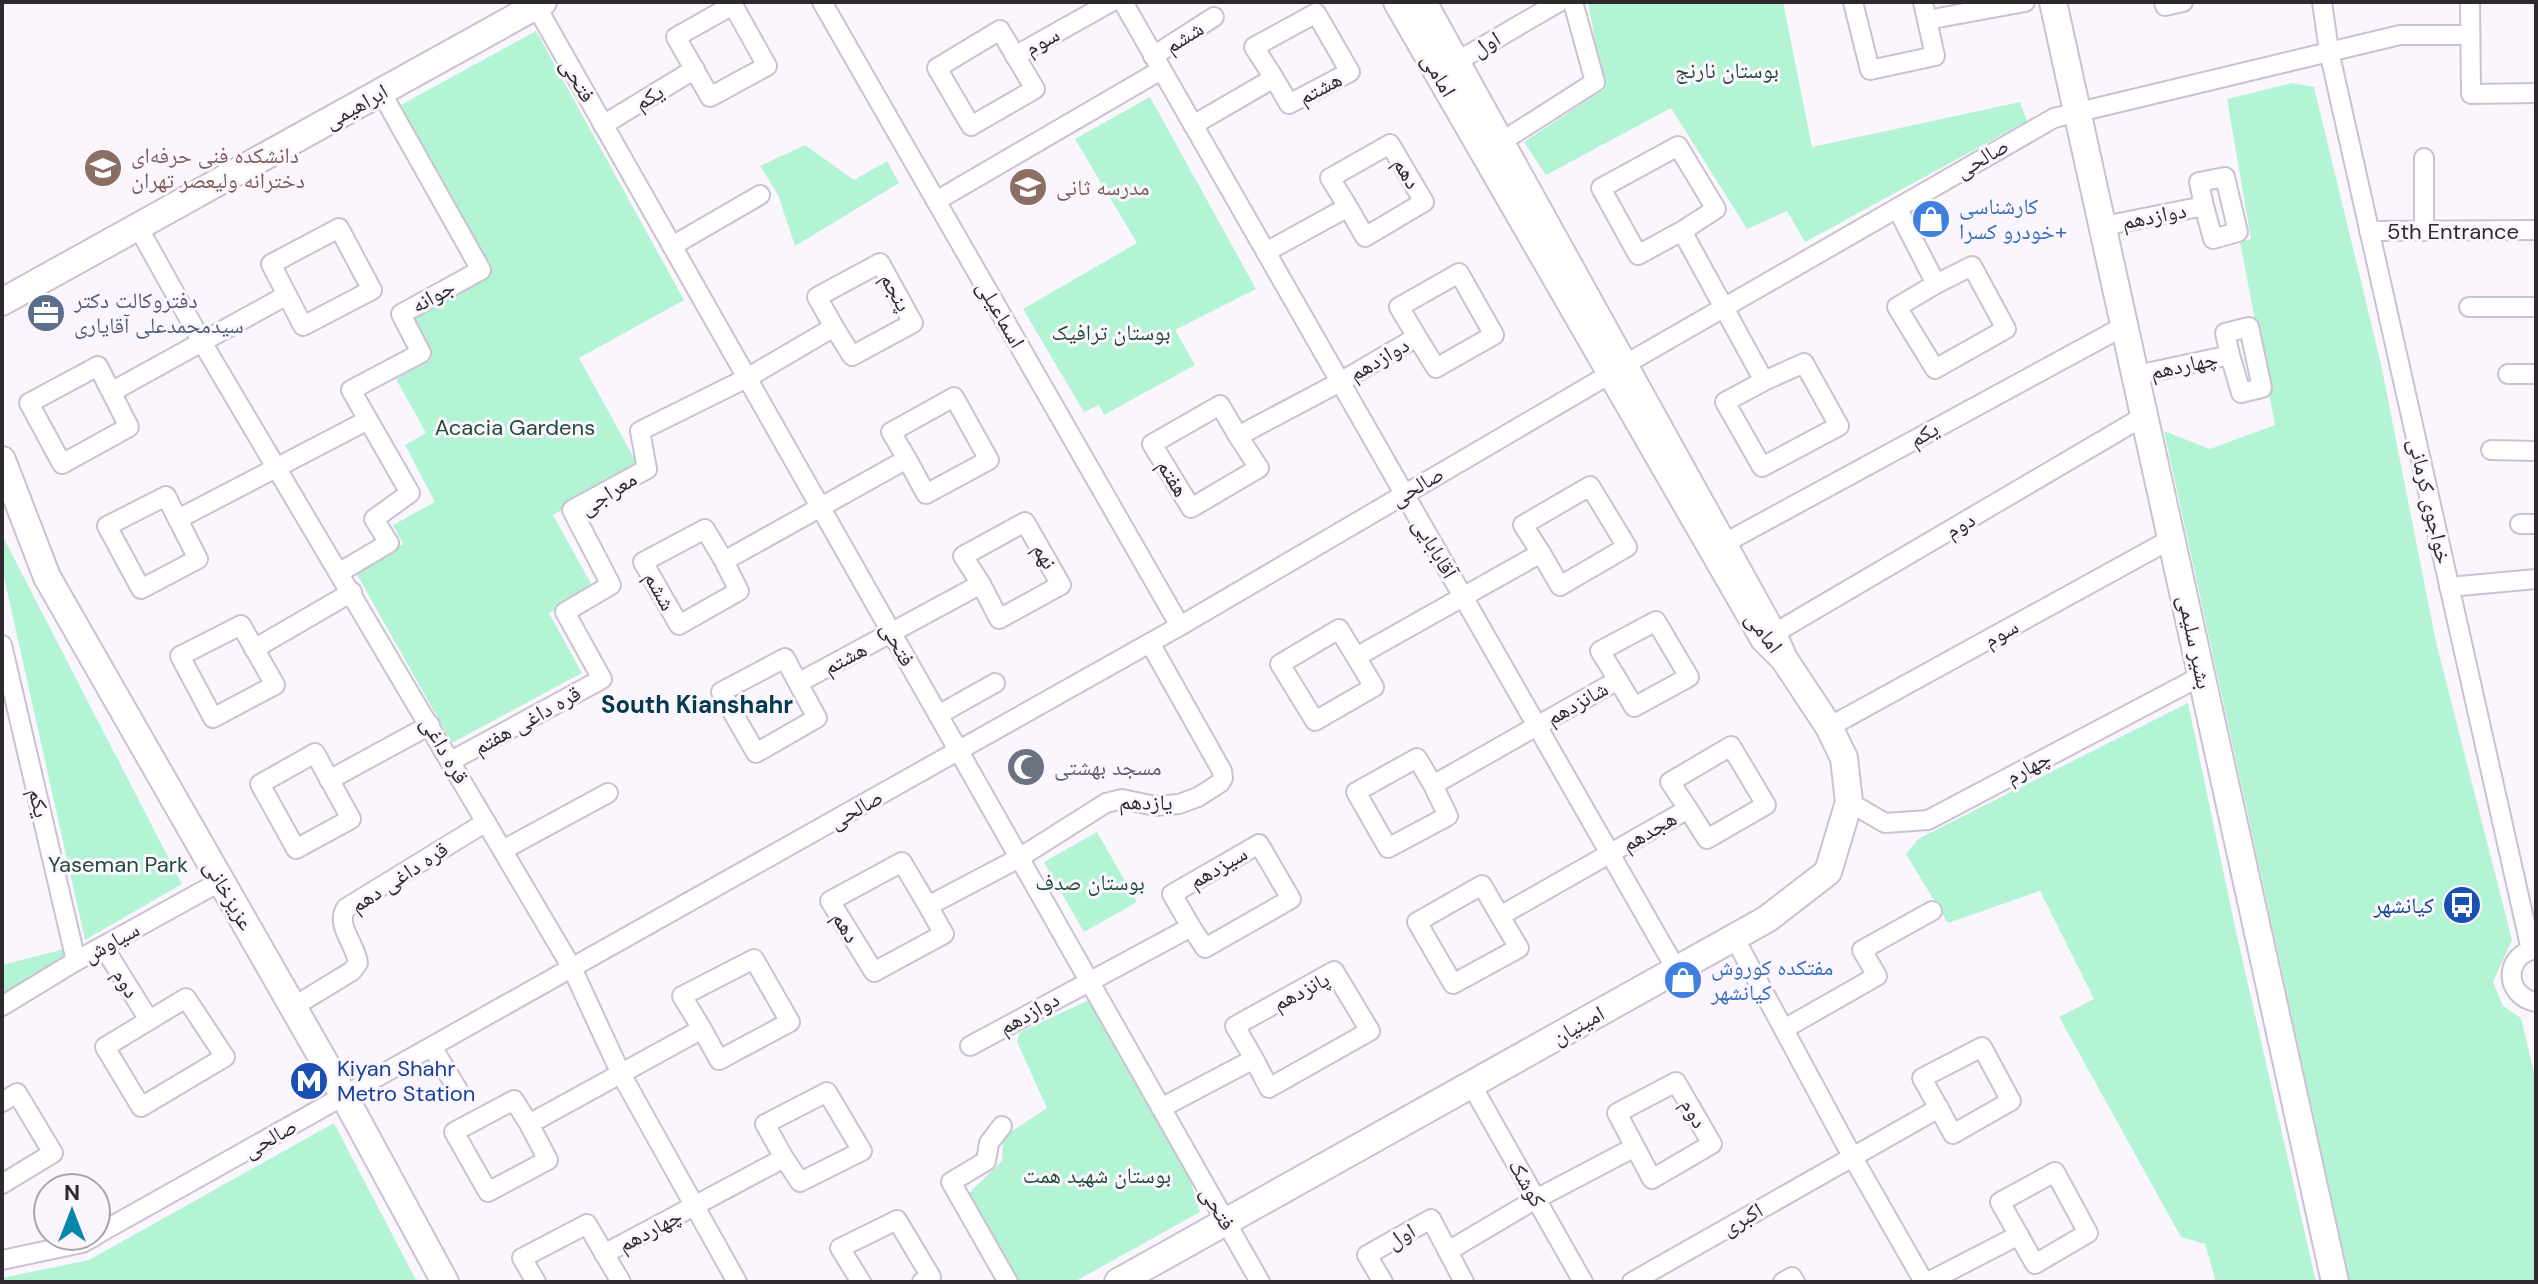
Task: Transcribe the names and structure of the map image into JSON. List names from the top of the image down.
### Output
{
  "streets": {
    "main road": [
      "امامی",
      "ابراهیمی",
      "بشیر سلیمی",
      "عزیزخانی",
      "امینیان"
    ],
    "street": [
      "ششم",
      "سوم",
      "اول",
      "فتحی",
      "هشتم",
      "یکم",
      "صالحی",
      "دهم",
      "دوازدهم",
      "5th Entrance",
      "پنجم",
      "جوانه",
      "اسماعیلی",
      "چهاردهم",
      "هفتم",
      "معراجی",
      "خواجوی کرمانی",
      "دوم",
      "آقابابایی",
      "نهم",
      "شانزدهم",
      "قره داغی هفتم",
      "قره داغی",
      "چهارم",
      "یازدهم",
      "هجدهم",
      "سیزدهم",
      "قره داغی دهم",
      "سیاوش",
      "پانزدهم",
      "کوشک",
      "اکبری"
    ]
  },
  "crossings": [
    ["ششم", "آقابابایی"],
    ["سوم", "بشیر سلیمی"],
    ["سوم", "امینیان"],
    ["اول", "امامی"],
    ["اول", "کوشک"],
    ["امامی", "یکم"],
    ["امامی", "صالحی"],
    ["امامی", "دوم"],
    ["امامی", "امینیان"],
    ["فتحی", "هشتم"],
    ["فتحی", "یکم"],
    ["فتحی", "ابراهیمی"],
    ["فتحی", "صالحی"],
    ["فتحی", "دوازدهم"],
    ["فتحی", "معراجی"],
    ["فتحی", "یازدهم"],
    ["فتحی", "سیزدهم"],
    ["فتحی", "امینیان"],
    ["هشتم", "آقابابایی"],
    ["یکم", "بشیر سلیمی"],
    ["یکم", "سیاوش"],
    ["ابراهیمی", "جوانه"],
    ["ابراهیمی", "قره داغی"],
    ["صالحی", "اسماعیلی"],
    ["صالحی", "خواجوی کرمانی"],
    ["صالحی", "آقابابایی"],
    ["صالحی", "بشیر سلیمی"],
    ["صالحی", "قره داغی"],
    ["صالحی", "یازدهم"],
    ["صالحی", "عزیزخانی"],
    ["دوازدهم", "آقابابایی"],
    ["دوازدهم", "بشیر سلیمی"],
    ["دوازدهم", "سیزدهم"],
    ["5th Entrance", "خواجوی کرمانی"],
    ["جوانه", "قره داغی"],
    ["چهاردهم", "بشیر سلیمی"],
    ["چهاردهم", "قره داغی"],
    ["معراجی", "قره داغی هفتم"],
    ["دوم", "بشیر سلیمی"],
    ["دوم", "سیاوش"],
    ["آقابابایی", "شانزدهم"],
    ["آقابابایی", "هجدهم"],
    ["آقابابایی", "امینیان"],
    ["بشیر سلیمی", "چهارم"],
    ["قره داغی هفتم", "قره داغی"],
    ["قره داغی", "قره داغی دهم"],
    ["چهارم", "امینیان"],
    ["قره داغی دهم", "عزیزخانی"],
    ["عزیزخانی", "سیاوش"],
    ["امینیان", "کوشک"]
  ],
  "districts": ["South Kianshahr"],
  "parks": [
    "بوستان نارنج",
    "بوستان ترافیک",
    "Acacia Gardens",
    "Yaseman Park",
    "بوستان صدف",
    "بوستان شهید همت"
  ],
  "places": {
    "school or university": ["دانشکده فنی حرفه‌ای دخترانه ولیعصر تهران", "مدرسه ثانی"],
    "shop": ["کارشناسی خودرو کسرا+", "مفتکده کوروش کیانشهر"],
    "office": ["دفتروکالت دکتر سیدمحمدعلی آقایاری"],
    "mosque": ["مسجد بهشتی"],
    "bus stop": ["کیانشهر"],
    "metro station": ["Kiyan Shahr Metro Station"]
  },
  "north": "top"
}
